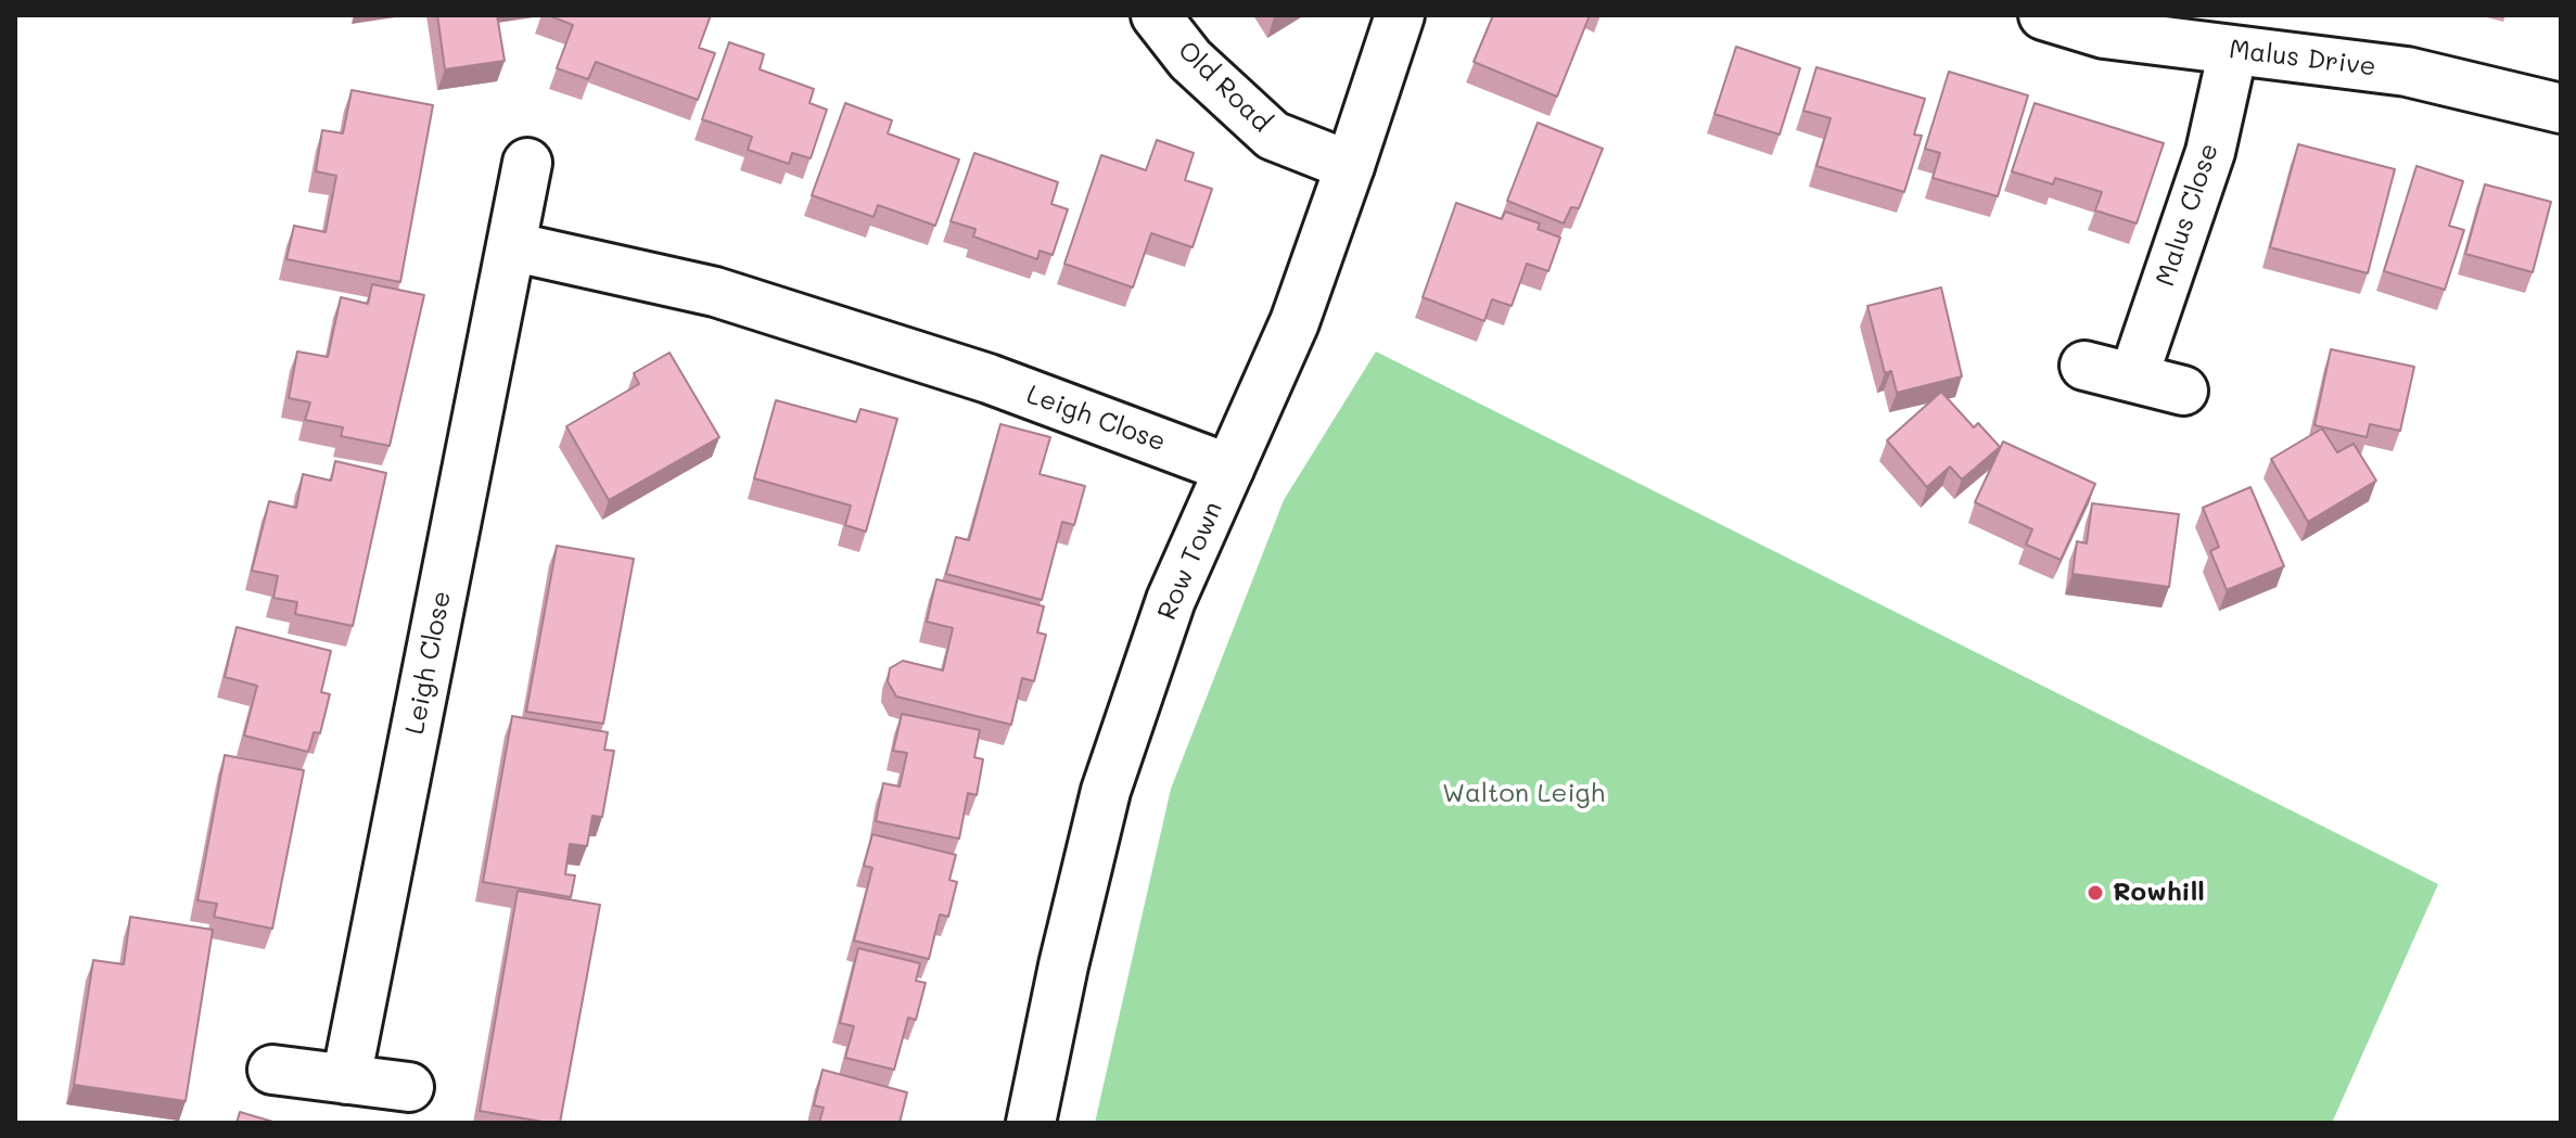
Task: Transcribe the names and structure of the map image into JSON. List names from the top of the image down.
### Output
{
  "streets": {
    "street": [
      "Malus Drive",
      "Old Road",
      "Malus Close",
      "Leigh Close",
      "Row Town"
    ]
  },
  "crossings": [
    ["Malus Drive", "Malus Close"],
    ["Old Road", "Row Town"],
    ["Leigh Close", "Row Town"]
  ],
  "parks": ["Walton Leigh"],
  "places": ["Rowhill"]
}
